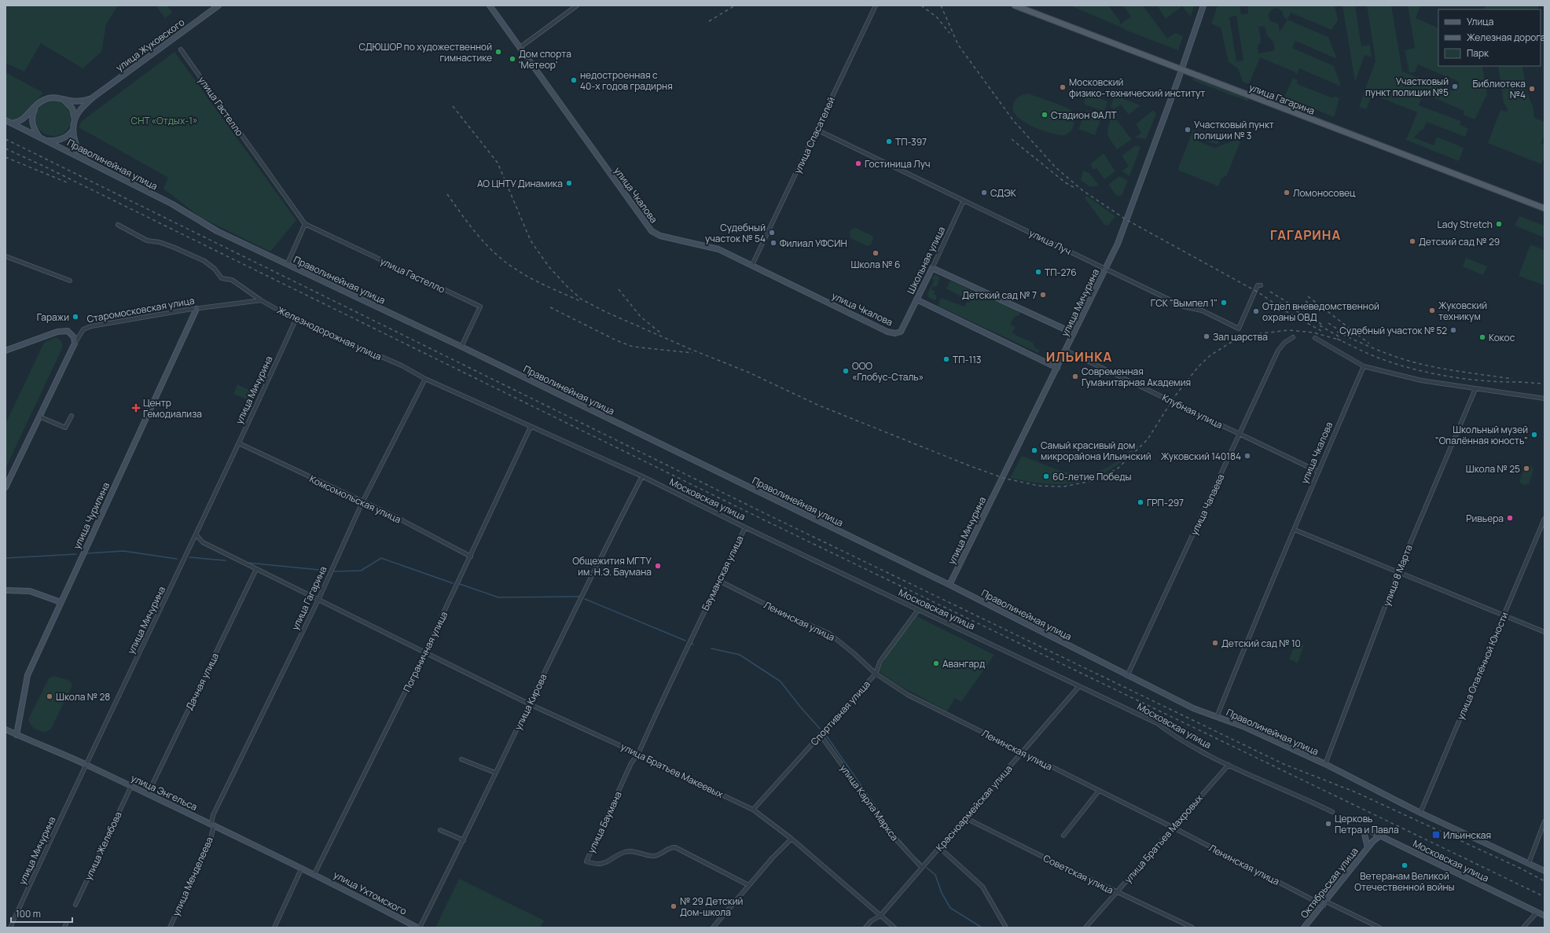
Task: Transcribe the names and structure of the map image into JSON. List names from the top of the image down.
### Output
{
  "streets": {
    "main road": [
      "улица Жуковского",
      "улица Гагарина",
      "Праволинейная улица",
      "улица Чкалова",
      "Школьная улица",
      "улица Мичурина",
      "Московская улица",
      "улица Чурилина",
      "улица Энгельса",
      "Октябрьская улица",
      "улица Ухтомского"
    ],
    "street": [
      "улица Гастелло",
      "улица Спасателей",
      "улица Луч",
      "Старомосковская улица",
      "Железнодорожная улица",
      "Клубная улица",
      "Комсомольская улица",
      "улица Чапаева",
      "Бауманская улица",
      "улица 8 Марта",
      "Ленинская улица",
      "Пограничная улица",
      "улица Опалённой Юности",
      "Дачная улица",
      "улица Кирова",
      "Спортивная улица",
      "улица Братьев Макеевых",
      "улица Карла Маркса",
      "Красноармейская улица",
      "улица Баумана",
      "улица Братьев Махровых",
      "улица Желябова",
      "Советская улица",
      "улица Менделеева"
    ]
  },
  "crossings": [
    ["улица Жуковского", "Праволинейная улица"],
    ["улица Гагарина", "улица Мичурина"],
    ["улица Гагарина", "Железнодорожная улица"],
    ["улица Гагарина", "Комсомольская улица"],
    ["улица Гагарина", "улица Братьев Макеевых"],
    ["улица Гагарина", "улица Энгельса"],
    ["улица Гагарина", "улица Менделеева"],
    ["улица Гастелло", "Праволинейная улица"],
    ["улица Спасателей", "улица Чкалова"],
    ["улица Спасателей", "улица Луч"],
    ["Праволинейная улица", "улица Чкалова"],
    ["Праволинейная улица", "улица Мичурина"],
    ["Праволинейная улица", "улица Чапаева"],
    ["Праволинейная улица", "улица 8 Марта"],
    ["Праволинейная улица", "улица Опалённой Юности"],
    ["улица Чкалова", "Школьная улица"],
    ["улица Чкалова", "Клубная улица"],
    ["улица Луч", "Школьная улица"],
    ["улица Луч", "улица Мичурина"],
    ["улица Мичурина", "Железнодорожная улица"],
    ["улица Мичурина", "Клубная улица"],
    ["улица Мичурина", "Комсомольская улица"],
    ["улица Мичурина", "улица Братьев Макеевых"],
    ["улица Мичурина", "улица Энгельса"],
    ["Старомосковская улица", "Железнодорожная улица"],
    ["Старомосковская улица", "улица Чурилина"],
    ["Железнодорожная улица", "Московская улица"],
    ["Железнодорожная улица", "Пограничная улица"],
    ["Клубная улица", "улица Чапаева"],
    ["Комсомольская улица", "Пограничная улица"],
    ["Московская улица", "Бауманская улица"],
    ["Московская улица", "Пограничная улица"],
    ["Московская улица", "улица Кирова"],
    ["Московская улица", "Спортивная улица"],
    ["Московская улица", "Красноармейская улица"],
    ["Московская улица", "улица Братьев Махровых"],
    ["Московская улица", "Октябрьская улица"],
    ["улица Чурилина", "улица Энгельса"],
    ["Бауманская улица", "Ленинская улица"],
    ["Бауманская улица", "улица Баумана"],
    ["Ленинская улица", "Спортивная улица"],
    ["Ленинская улица", "Красноармейская улица"],
    ["Ленинская улица", "улица Братьев Махровых"],
    ["Ленинская улица", "Октябрьская улица"],
    ["Пограничная улица", "улица Братьев Макеевых"],
    ["Пограничная улица", "улица Энгельса"],
    ["Пограничная улица", "улица Ухтомского"],
    ["Дачная улица", "улица Братьев Макеевых"],
    ["Дачная улица", "улица Энгельса"],
    ["улица Кирова", "улица Братьев Макеевых"],
    ["улица Кирова", "улица Ухтомского"],
    ["Спортивная улица", "улица Братьев Макеевых"],
    ["Спортивная улица", "улица Карла Маркса"],
    ["улица Братьев Макеевых", "Красноармейская улица"],
    ["улица Братьев Макеевых", "улица Баумана"],
    ["улица Энгельса", "улица Желябова"],
    ["улица Энгельса", "улица Менделеева"],
    ["улица Энгельса", "улица Ухтомского"],
    ["улица Карла Маркса", "Красноармейская улица"],
    ["Красноармейская улица", "Советская улица"],
    ["улица Братьев Махровых", "Советская улица"]
  ],
  "districts": ["ГАГАРИНА", "ИЛЬИНКА"],
  "parks": ["СНТ «Отдых-1»"],
  "places": {
    "other": [
      "СДЮШОР по художественной гимнастике",
      "Дом спорта 'Метеор'",
      "недостроенная с 40-х годов градирня",
      "Участковый пункт полиции №5",
      "Московский физико-технический институт",
      "Библиотека №4",
      "Стадион ФАЛТ",
      "Участковый пункт полиции № 3",
      "ТП-397",
      "Гостиница Луч",
      "АО ЦНТУ Динамика",
      "СДЭК",
      "Ломоносовец",
      "Lady Stretch",
      "Судебный участок № 54",
      "Детский сад № 29",
      "Филиал УФСИН",
      "Школа № 6",
      "ТП-276",
      "Детский сад № 7",
      "ГСК \"Вымпел 1\"",
      "Жуковский техникум",
      "Отдел вневедомственной охраны ОВД",
      "Гаражи",
      "Судебный участок № 52",
      "Зал царства",
      "Кокос",
      "ТП-113",
      "ООО «Глобус-Сталь»",
      "Современная Гуманитарная Академия",
      "Школьный музей \"Опалённая юность\"",
      "Самый красивый дом микрорайона Ильинский",
      "Жуковский 140184",
      "Школа № 25",
      "60-летие Победы",
      "ГРП-297",
      "Ривьера",
      "Общежития МГТУ им. Н.Э. Баумана",
      "Детский сад № 10",
      "Авангард",
      "Школа № 28",
      "Церковь Петра и Павла",
      "Ветеранам Великой Отечественной войны",
      "№ 29 Детский Дом-школа"
    ],
    "health": ["Центр Гемодиализа"],
    "transit": ["Ильинская"]
  },
  "legend": ["Улица", "Железная дорога", "Парк"],
  "scale_bar": "100 m"
}
